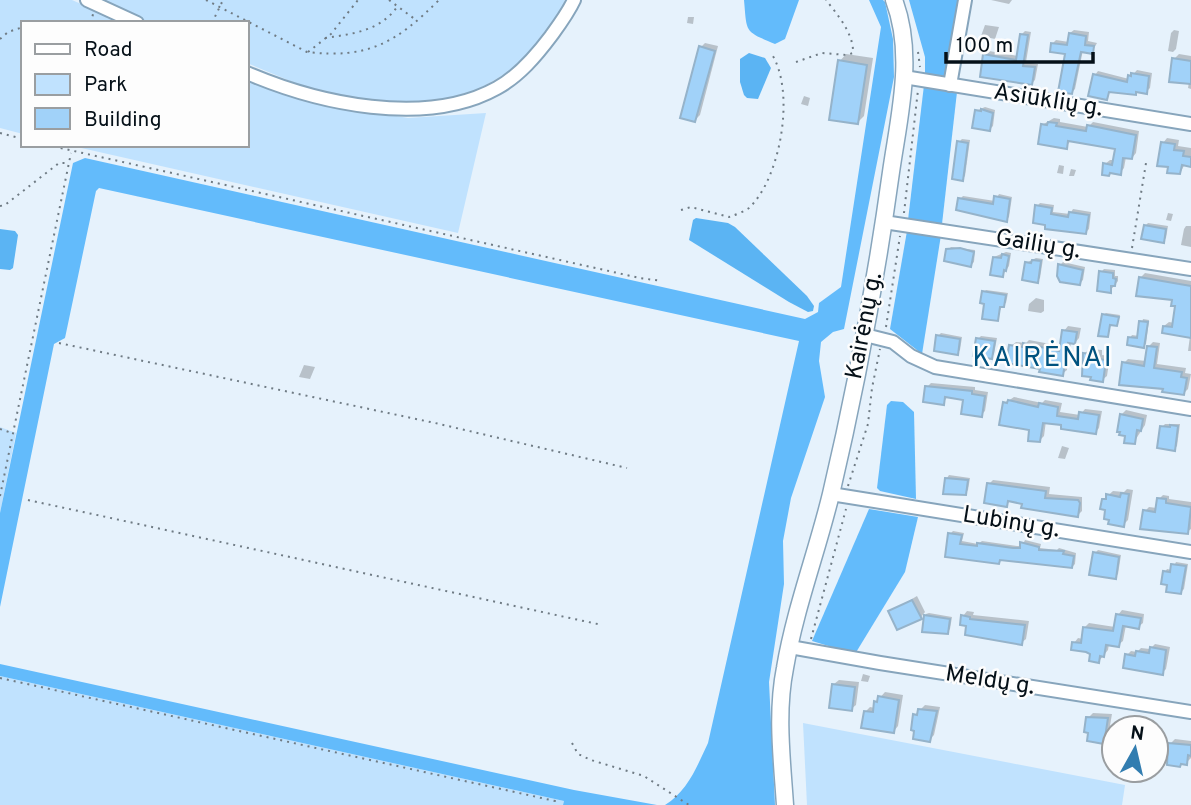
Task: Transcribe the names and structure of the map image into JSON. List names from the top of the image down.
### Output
{
  "streets": {
    "main road": ["Kairėnų g."],
    "street": [
      "Asiūklių g.",
      "Gailių g.",
      "Lubinų g.",
      "Meldų g."
    ]
  },
  "crossings": [
    ["Asiūklių g.", "Kairėnų g."],
    ["Gailių g.", "Kairėnų g."],
    ["Kairėnų g.", "Lubinų g."],
    ["Kairėnų g.", "Meldų g."]
  ],
  "districts": ["KAIRĖNAI"],
  "legend": ["Road", "Park", "Building"],
  "scale_bar": "100 m",
  "north": "top"
}
